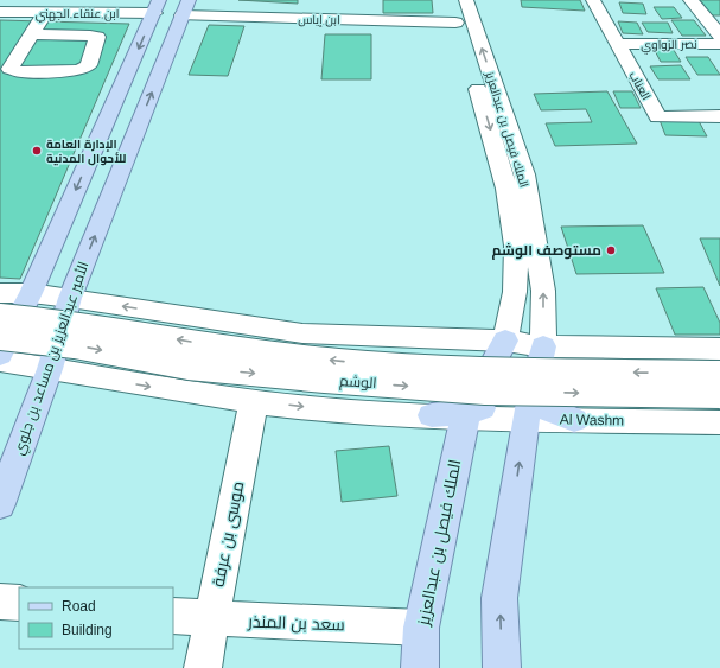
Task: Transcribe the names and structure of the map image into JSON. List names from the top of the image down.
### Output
{
  "streets": {
    "main road": ["الملك فيصل بن عبدالعزيز", "الأمير عبدالعزيز بن مساعد بن جلوي"],
    "street": [
      "ابن عنقاء الجهني",
      "ابن إياس",
      "نصر الزواوي",
      "العناب",
      "الوشم",
      "Al Washm",
      "موسى بن عرفة",
      "سعد بن المنذر"
    ]
  },
  "crossings": [
    ["ابن إياس", "الملك فيصل بن عبدالعزيز"],
    ["ابن إياس", "الأمير عبدالعزيز بن مساعد بن جلوي"],
    ["نصر الزواوي", "العناب"],
    ["الملك فيصل بن عبدالعزيز", "Al Washm"],
    ["الملك فيصل بن عبدالعزيز", "سعد بن المنذر"],
    ["الأمير عبدالعزيز بن مساعد بن جلوي", "الوشم"],
    ["الوشم", "موسى بن عرفة"],
    ["موسى بن عرفة", "سعد بن المنذر"]
  ],
  "places": ["الإدارة العامة للأحوال المدنية", "مستوصف الوشم"],
  "legend": ["Road", "Building"]
}
